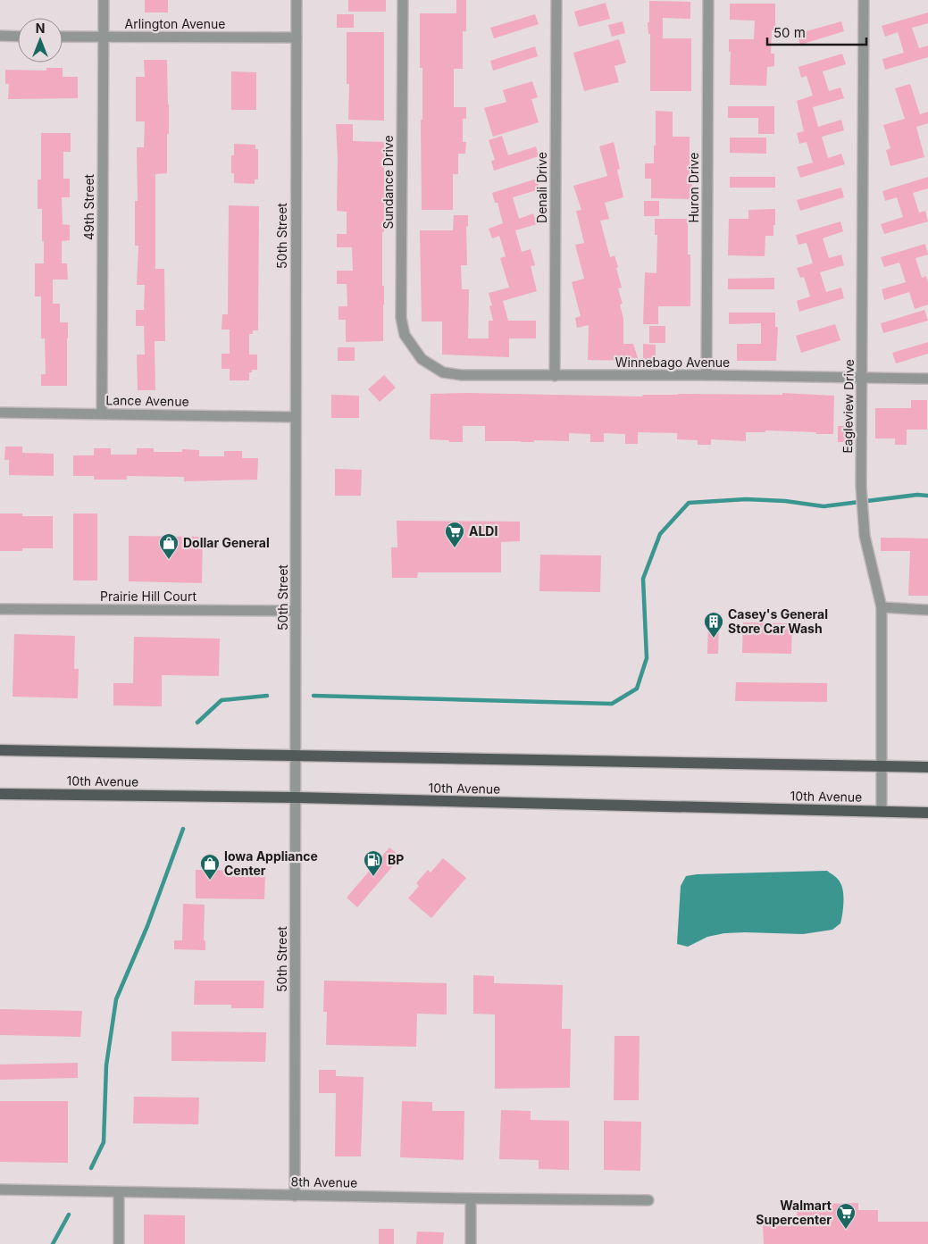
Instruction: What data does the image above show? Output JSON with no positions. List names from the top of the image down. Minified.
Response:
{"streets":{"main road":["10th Avenue"],"street":["Arlington Avenue","Sundance Drive","Denali Drive","Huron Drive","49th Street","50th Street","Winnebago Avenue","Lance Avenue","Eagleview Drive","Prairie Hill Court","8th Avenue"]},"crossings":[["Arlington Avenue","49th Street"],["Arlington Avenue","50th Street"],["Sundance Drive","Winnebago Avenue"],["Denali Drive","Winnebago Avenue"],["Huron Drive","Winnebago Avenue"],["49th Street","Lance Avenue"],["50th Street","Lance Avenue"],["50th Street","Prairie Hill Court"],["50th Street","10th Avenue"],["50th Street","8th Avenue"],["Winnebago Avenue","Eagleview Drive"],["Eagleview Drive","10th Avenue"]],"places":{"supermarket":["ALDI","Walmart Supercenter"],"shop":["Dollar General","Iowa Appliance Center"],"building":["Casey's General Store Car Wash"],"fuel station":["BP"]},"scale_bar":"50 m","north":"top"}
